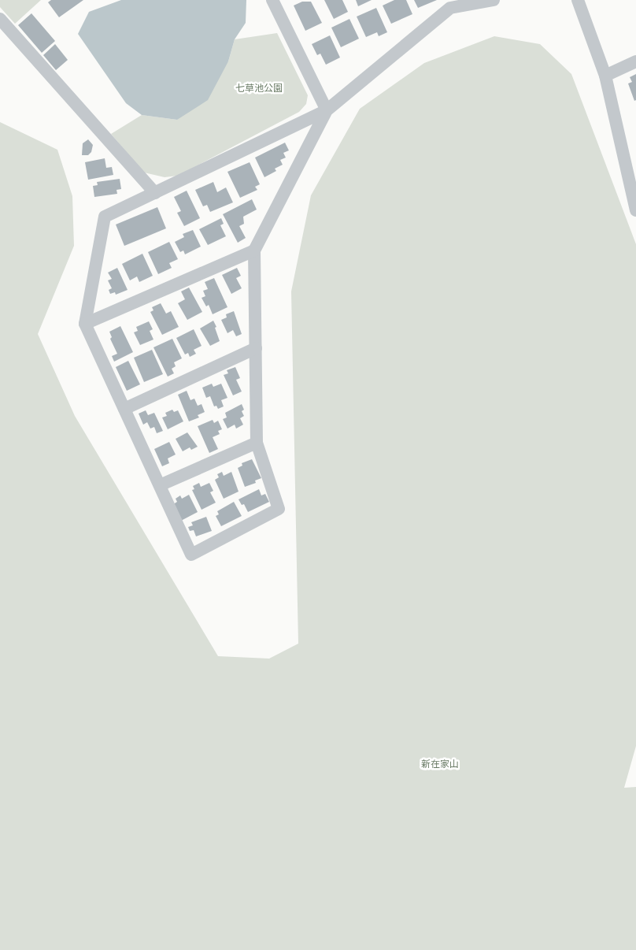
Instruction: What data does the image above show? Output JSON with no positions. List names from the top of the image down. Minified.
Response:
{"parks":["七草池公園","新在家山"]}
